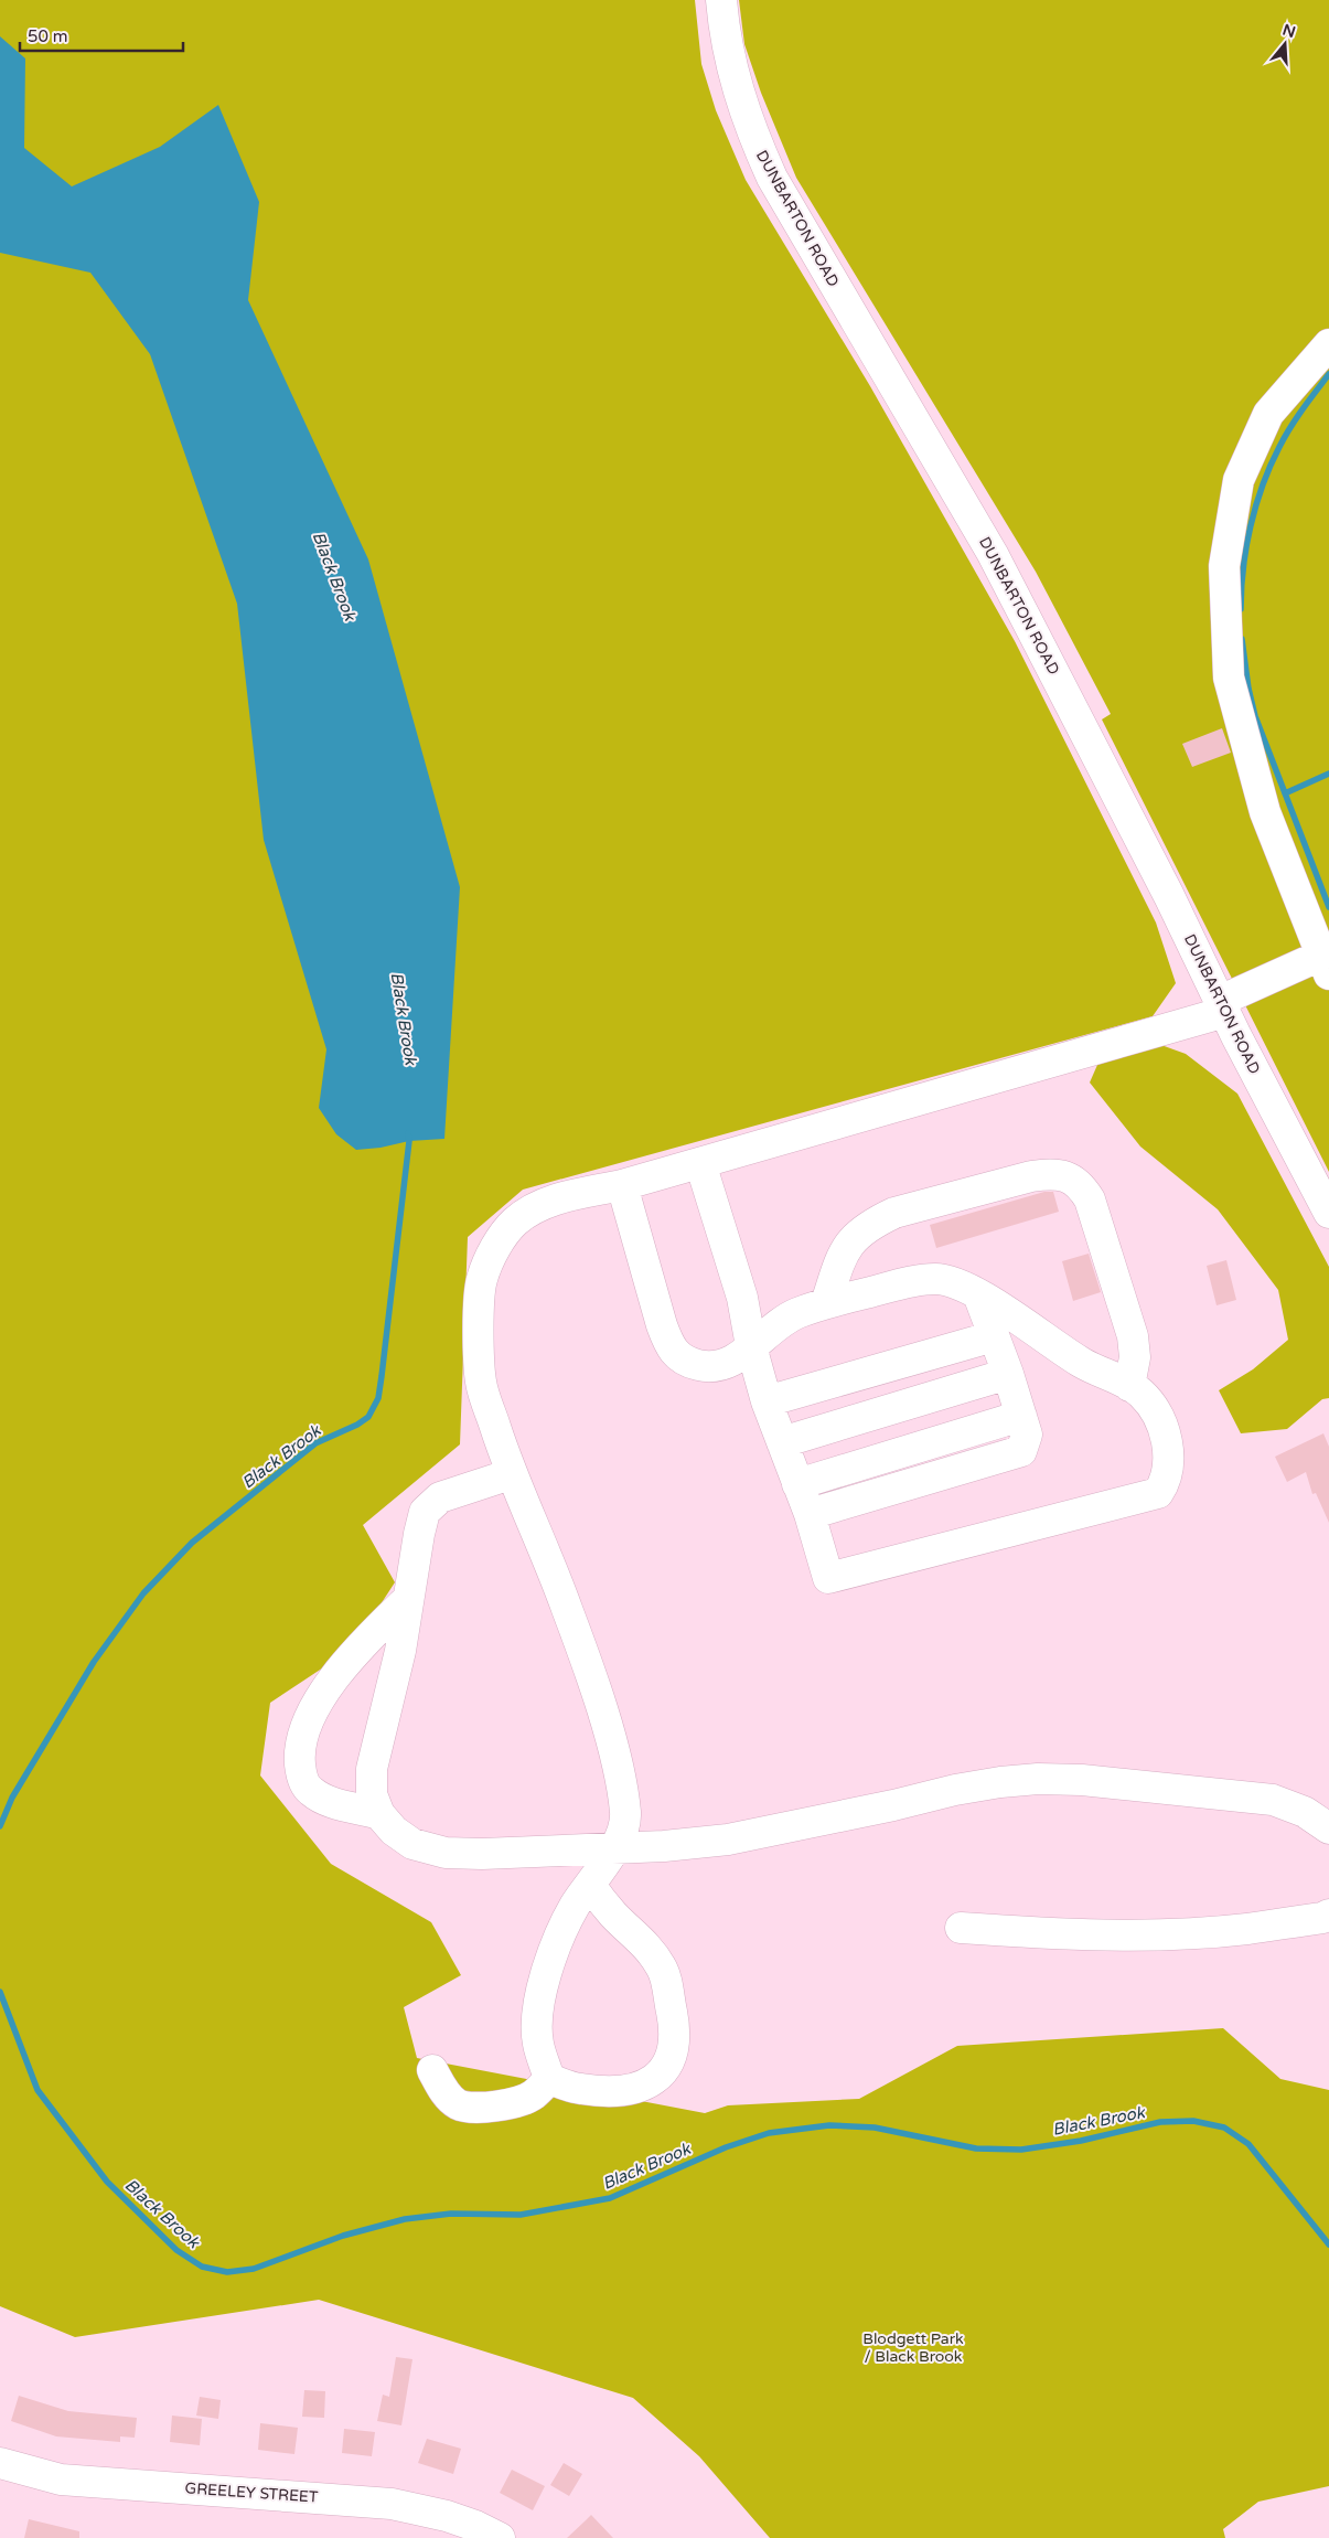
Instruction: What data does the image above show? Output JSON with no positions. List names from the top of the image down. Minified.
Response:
{"streets":{"street":["DUNBARTON ROAD","GREELEY STREET"]},"water":["Black Brook"],"parks":["Blodgett Park / Black Brook"],"scale_bar":"50 m","north":"top"}
